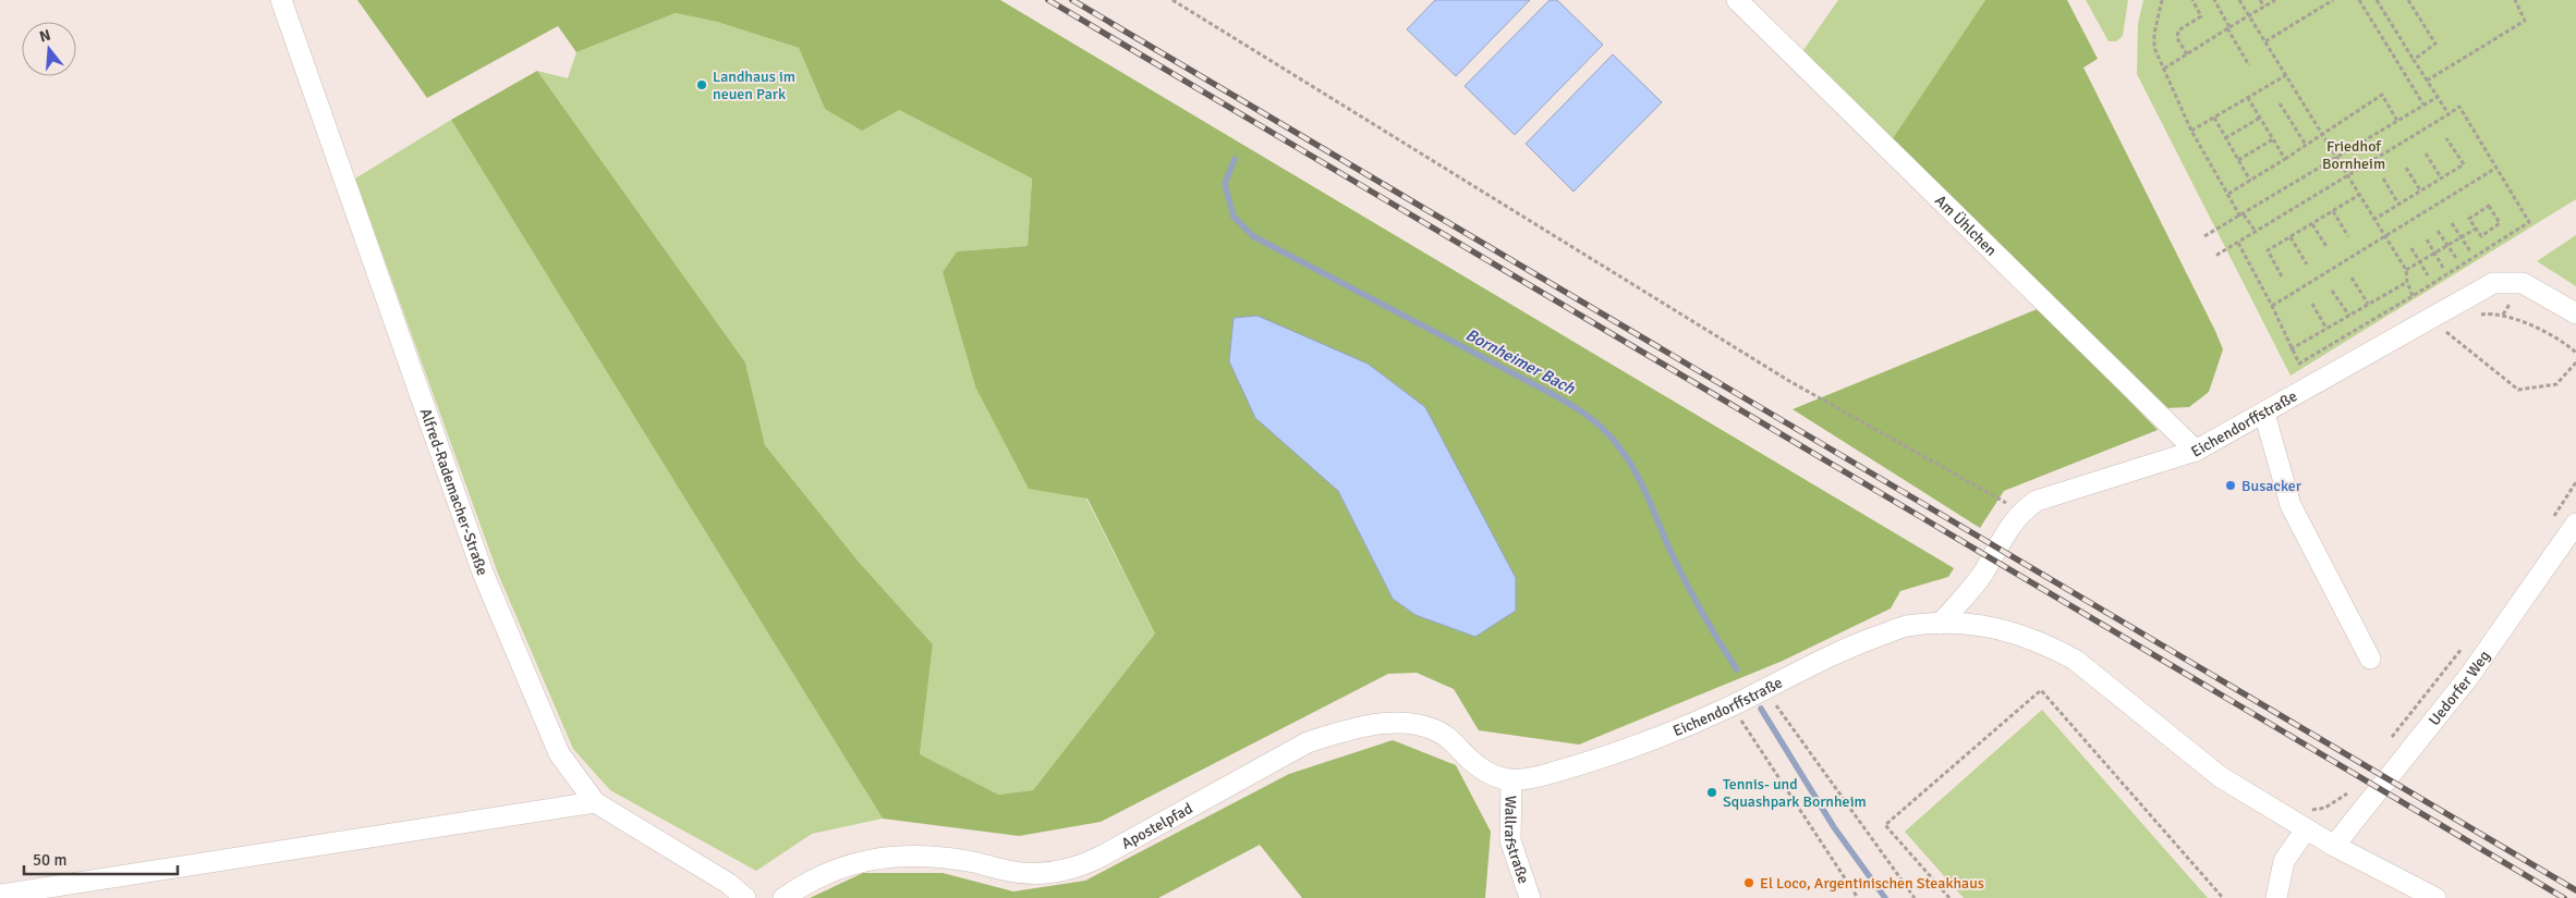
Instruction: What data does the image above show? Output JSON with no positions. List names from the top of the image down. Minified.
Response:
{"streets":{"street":["Am Ühlchen","Eichendorffstraße","Alfred-Rademacher-Straße","Uedorfer Weg","Apostelpfad","Wallrafstraße"]},"crossings":[["Am Ühlchen","Eichendorffstraße"],["Eichendorffstraße","Uedorfer Weg"],["Eichendorffstraße","Apostelpfad"],["Eichendorffstraße","Wallrafstraße"],["Apostelpfad","Wallrafstraße"]],"water":["Bornheimer Bach"],"parks":["Friedhof Bornheim"],"places":["Landhaus im neuen Park","Busacker","Tennis- und Squashpark Bornheim","El Loco, Argentinischen Steakhaus"],"scale_bar":"50 m","north":"top"}
